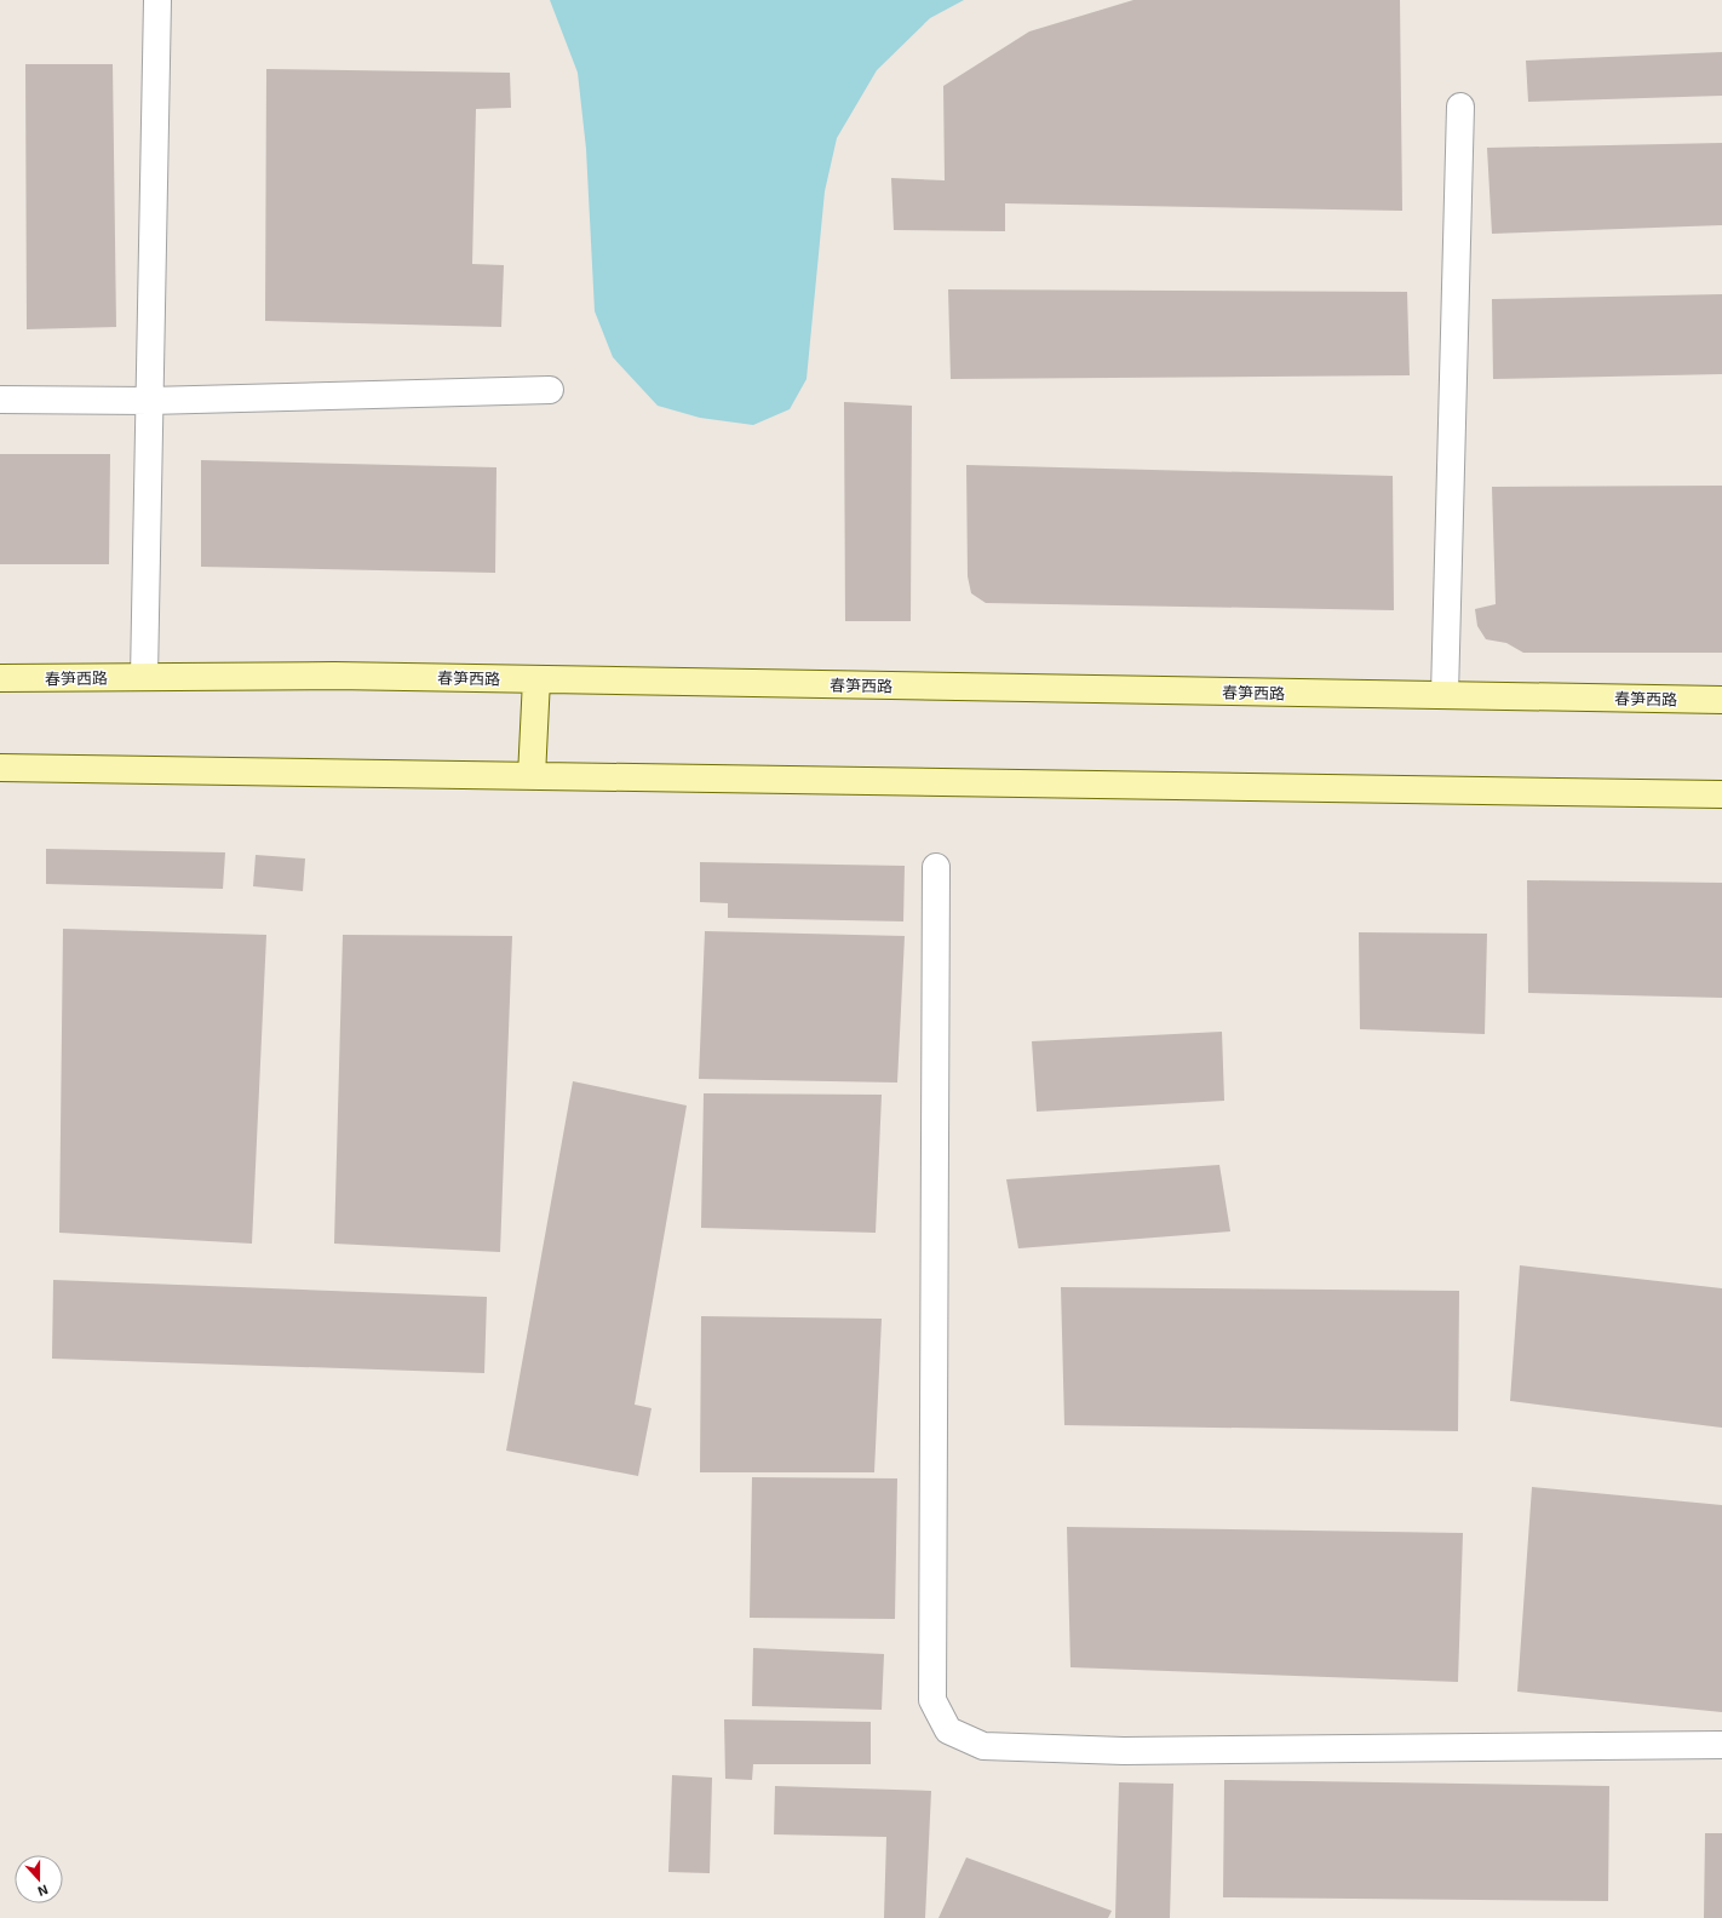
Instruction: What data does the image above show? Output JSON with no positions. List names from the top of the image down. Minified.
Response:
{"streets":{"main road":["春笋西路"]},"north":"bottom"}
